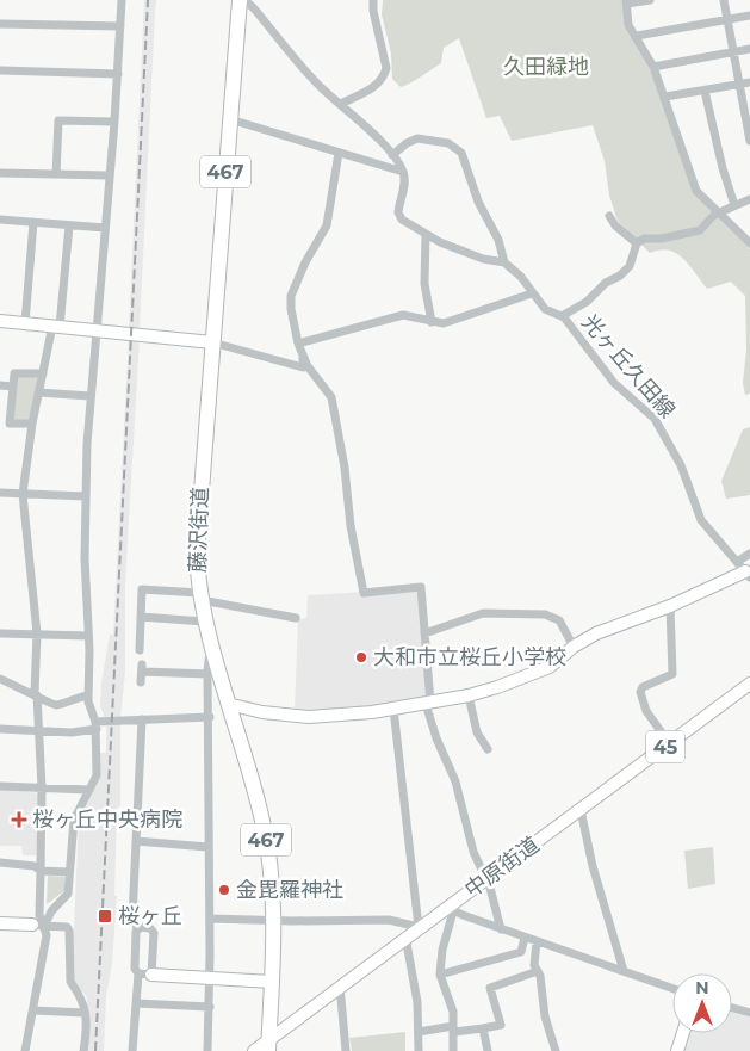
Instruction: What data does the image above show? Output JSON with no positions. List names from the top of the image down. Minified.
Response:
{"streets":{"highway":["467","藤沢街道"],"street":["光ヶ丘久田線","45","中原街道"]},"crossings":[["藤沢街道","中原街道"]],"parks":["久田緑地"],"places":{"other":["大和市立桜丘小学校","金毘羅神社"],"health":["桜ヶ丘中央病院"],"transit":["桜ヶ丘"]},"north":"top"}
